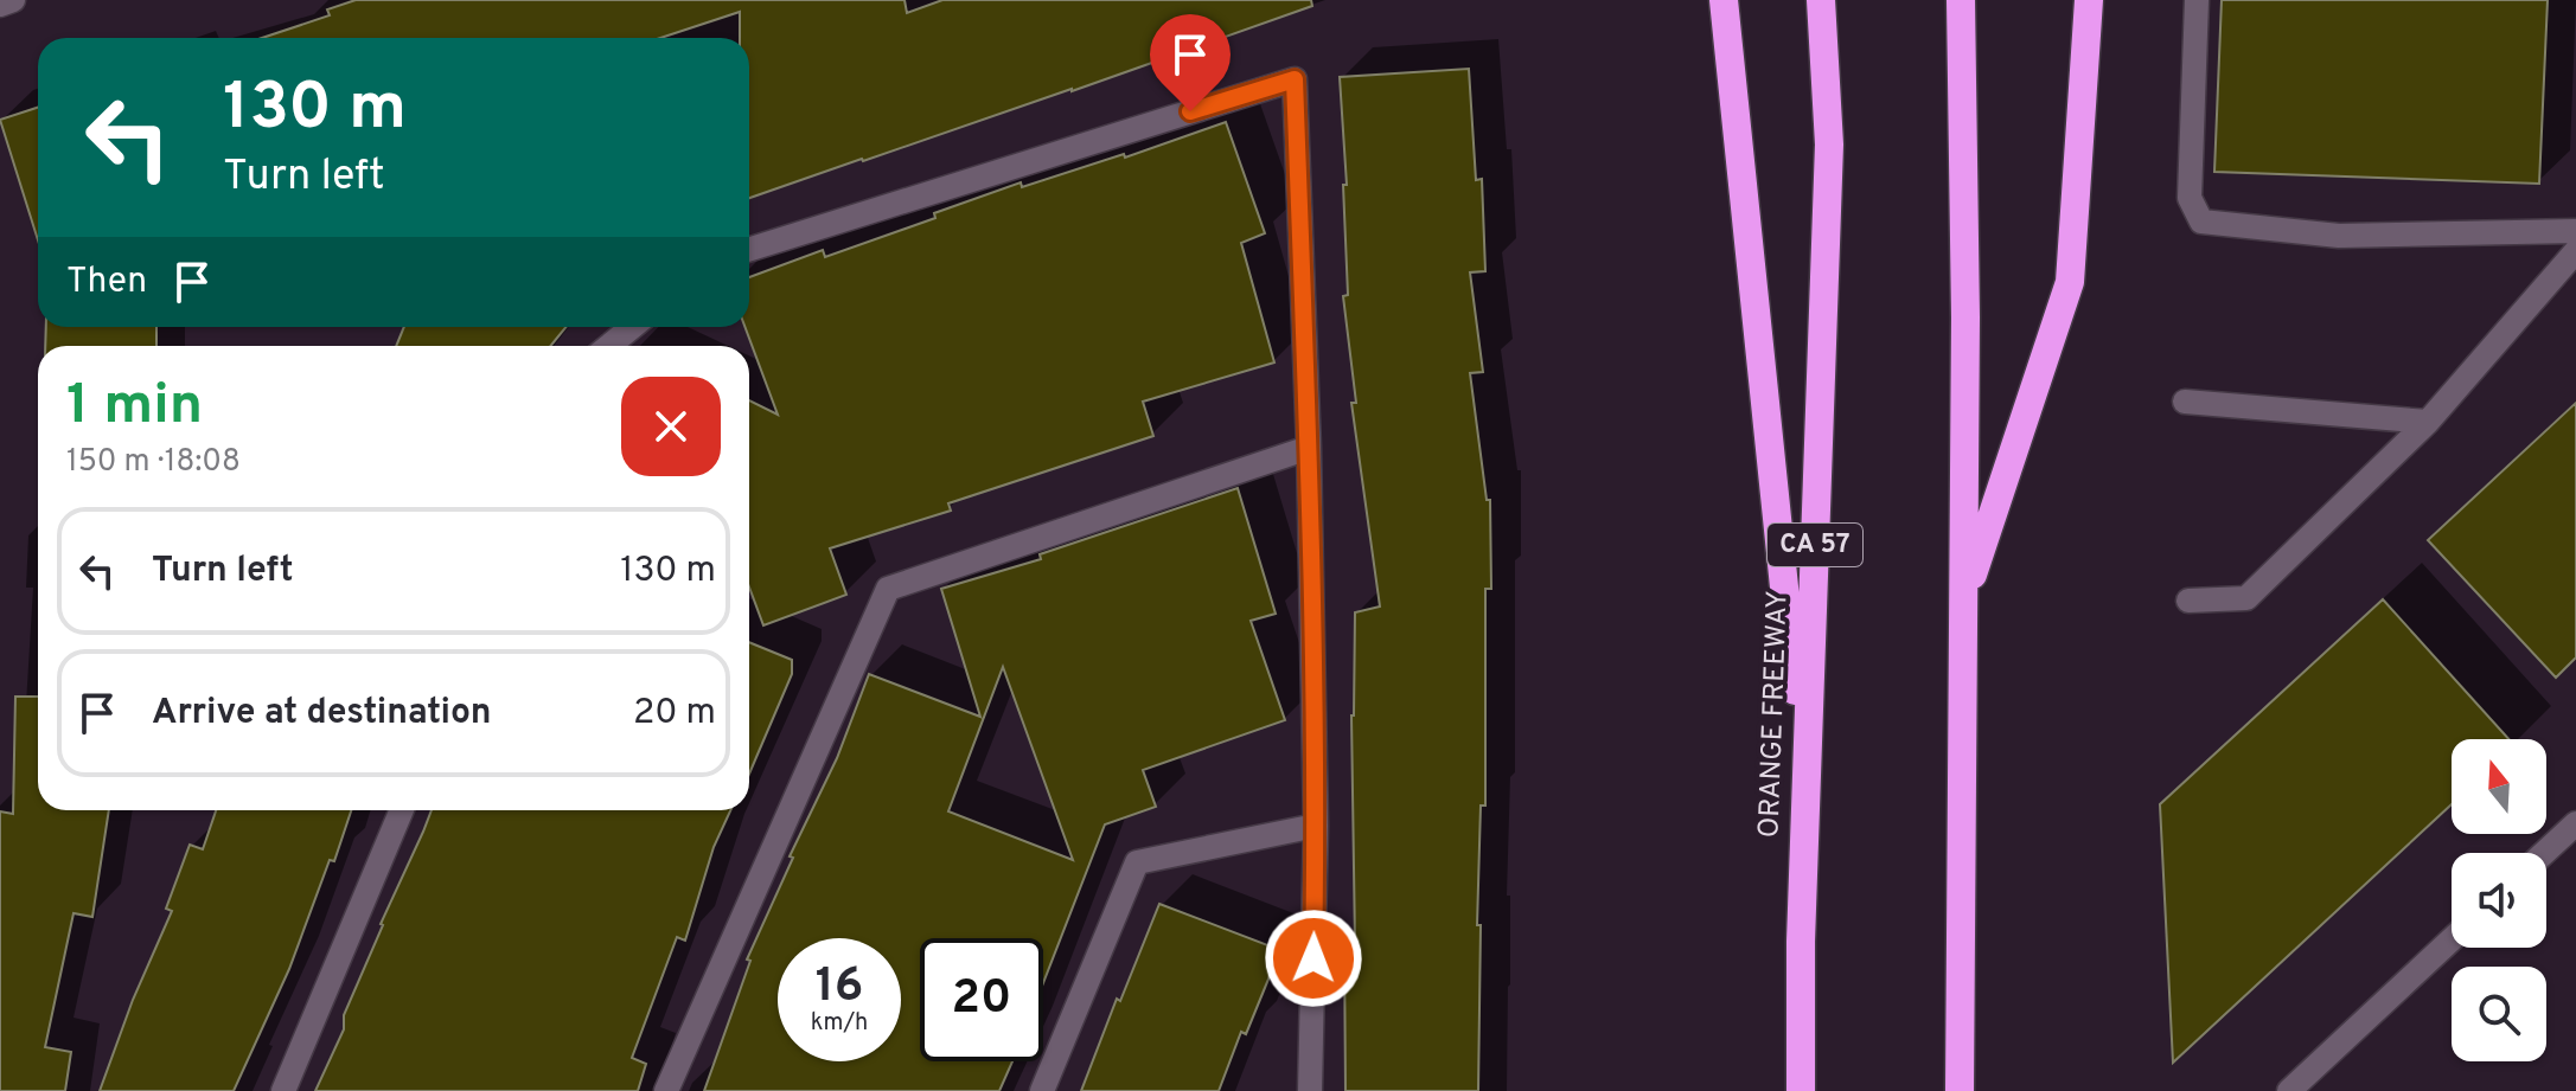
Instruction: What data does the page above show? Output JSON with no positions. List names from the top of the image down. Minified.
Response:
{"streets":{"highway":["CA 57","ORANGE FREEWAY"]},"north":"top","page":{"turn":["130 m","Turn left"],"then":"Then","heading":["1 min","150 m · 18:08"],"list":[{"name":"Turn left","value":"130 m"},{"name":"Arrive at destination","value":"20 m"}],"speed":"16 km/h","limit":"20"}}
